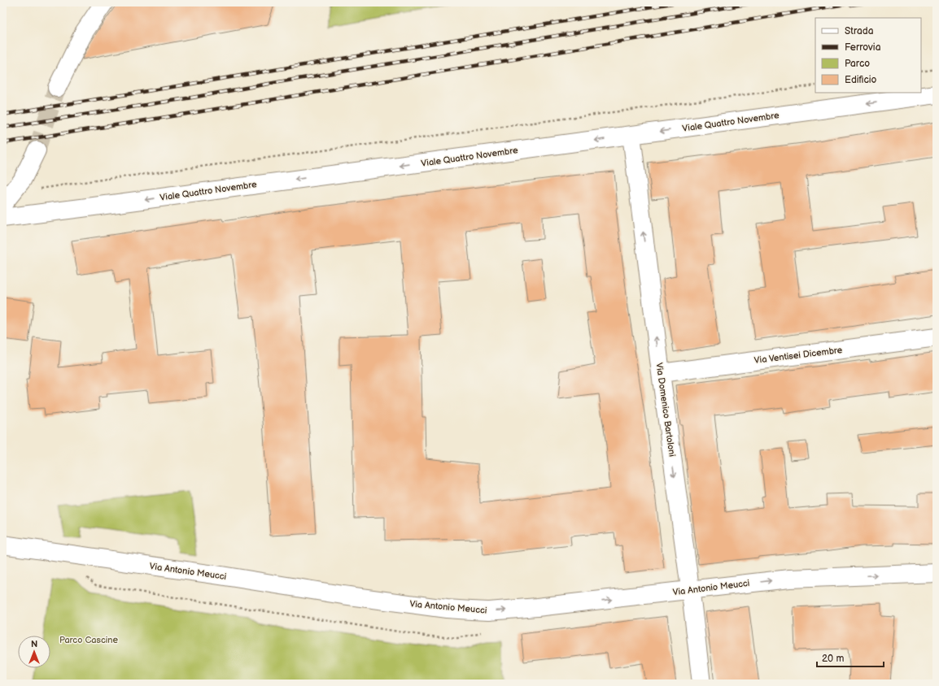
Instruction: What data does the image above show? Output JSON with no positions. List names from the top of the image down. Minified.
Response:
{"streets":{"street":["Viale Quattro Novembre","Via Ventisei Dicembre","Via Domenico Bartoloni","Via Antonio Meucci"]},"crossings":[["Viale Quattro Novembre","Via Domenico Bartoloni"],["Via Ventisei Dicembre","Via Domenico Bartoloni"],["Via Domenico Bartoloni","Via Antonio Meucci"]],"one_way":["Viale Quattro Novembre","Via Antonio Meucci"],"parks":["Parco Cascine"],"legend":["Strada","Ferrovia","Parco","Edificio"],"scale_bar":"20 m","north":"top"}
